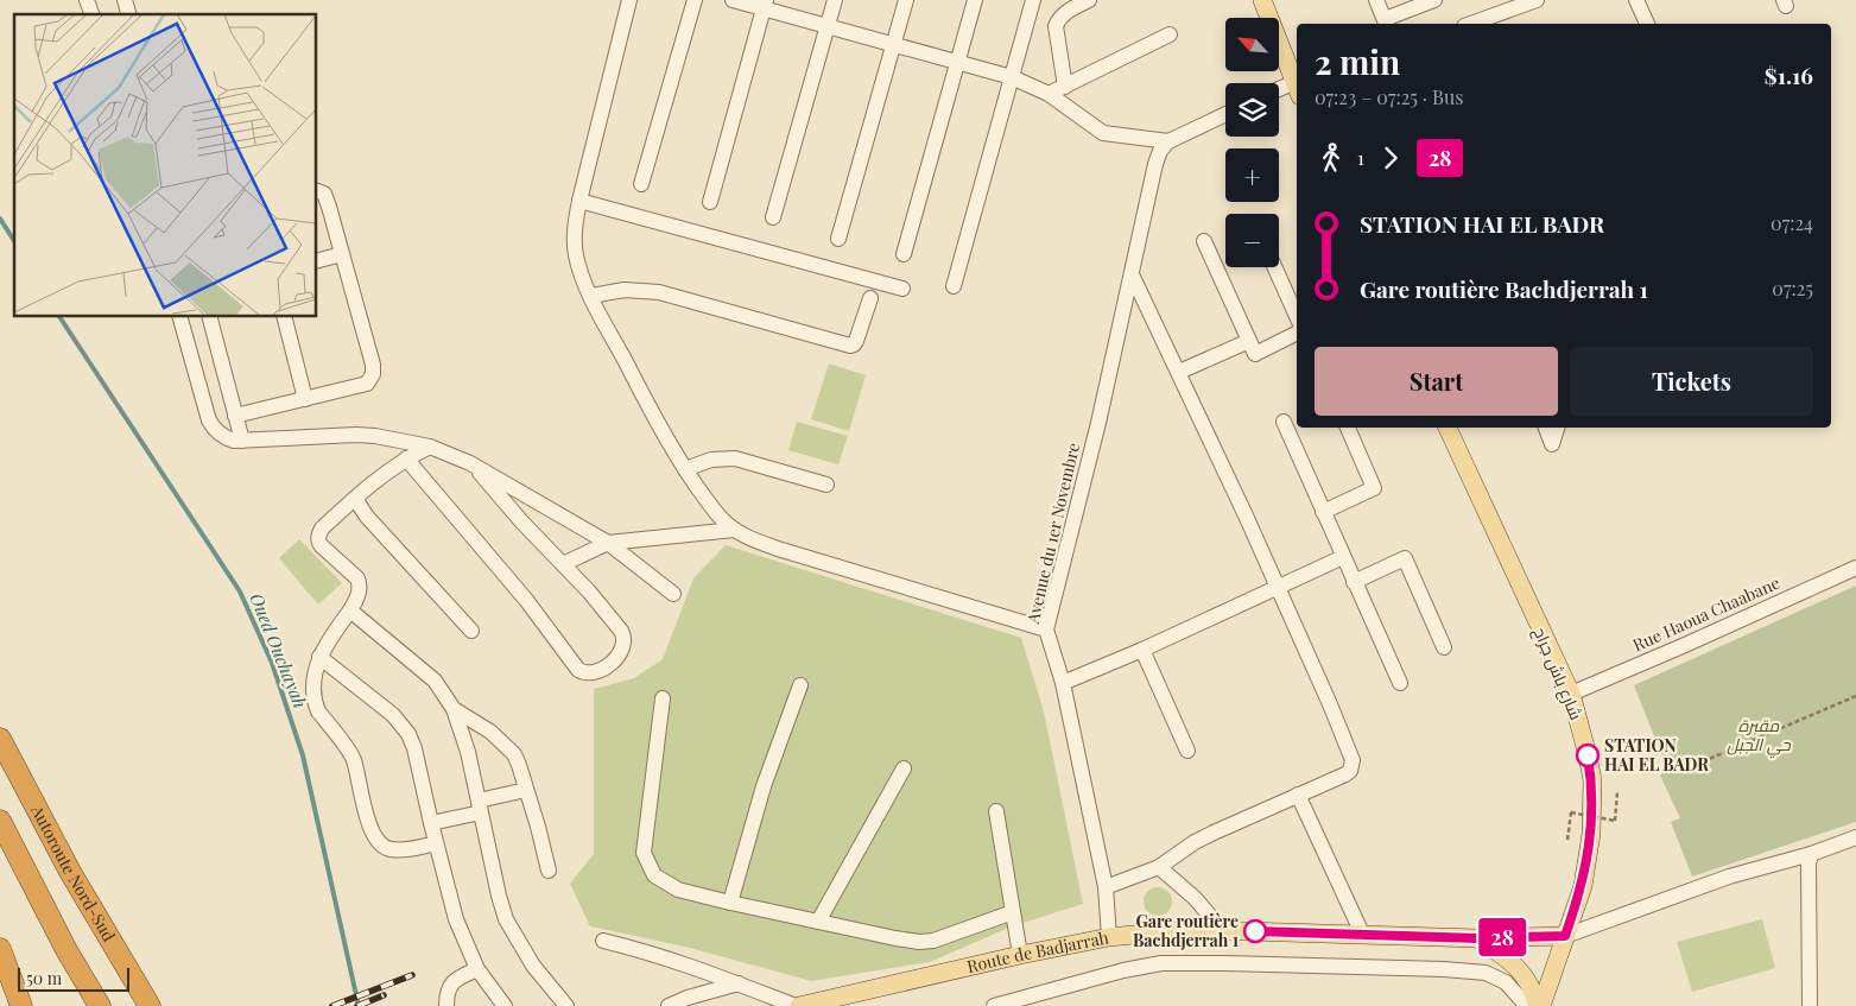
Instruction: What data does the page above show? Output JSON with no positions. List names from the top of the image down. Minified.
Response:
{"streets":{"highway":["Autoroute Nord-Sud"],"main road":["شارع باش جراح","Route de Badjarrah"],"street":["Avenue du 1er Novembre","Rue Haoua Chaabane"]},"crossings":[["Avenue du 1er Novembre","Route de Badjarrah"],["Rue Haoua Chaabane","شارع باش جراح"],["شارع باش جراح","Route de Badjarrah"]],"water":["Oued Ouchayah"],"parks":["مقبرة حي الجبل"],"places":["STATION HAI EL BADR","Gare routière Bachdjerrah 1"],"lines":["bus line 28"],"scale_bar":"50 m","north":"top left","page":{"on_map":"28","map_buttons":["+","−"],"heading":["2 min","07:23 – 07:25 · Bus","$1.16"],"legs":["1","28"],"list":[{"name":"STATION HAI EL BADR","value":"07:24"},{"name":"Gare routière Bachdjerrah 1","value":"07:25"}],"buttons":["Start","Tickets"],"scale":"50 m"}}
